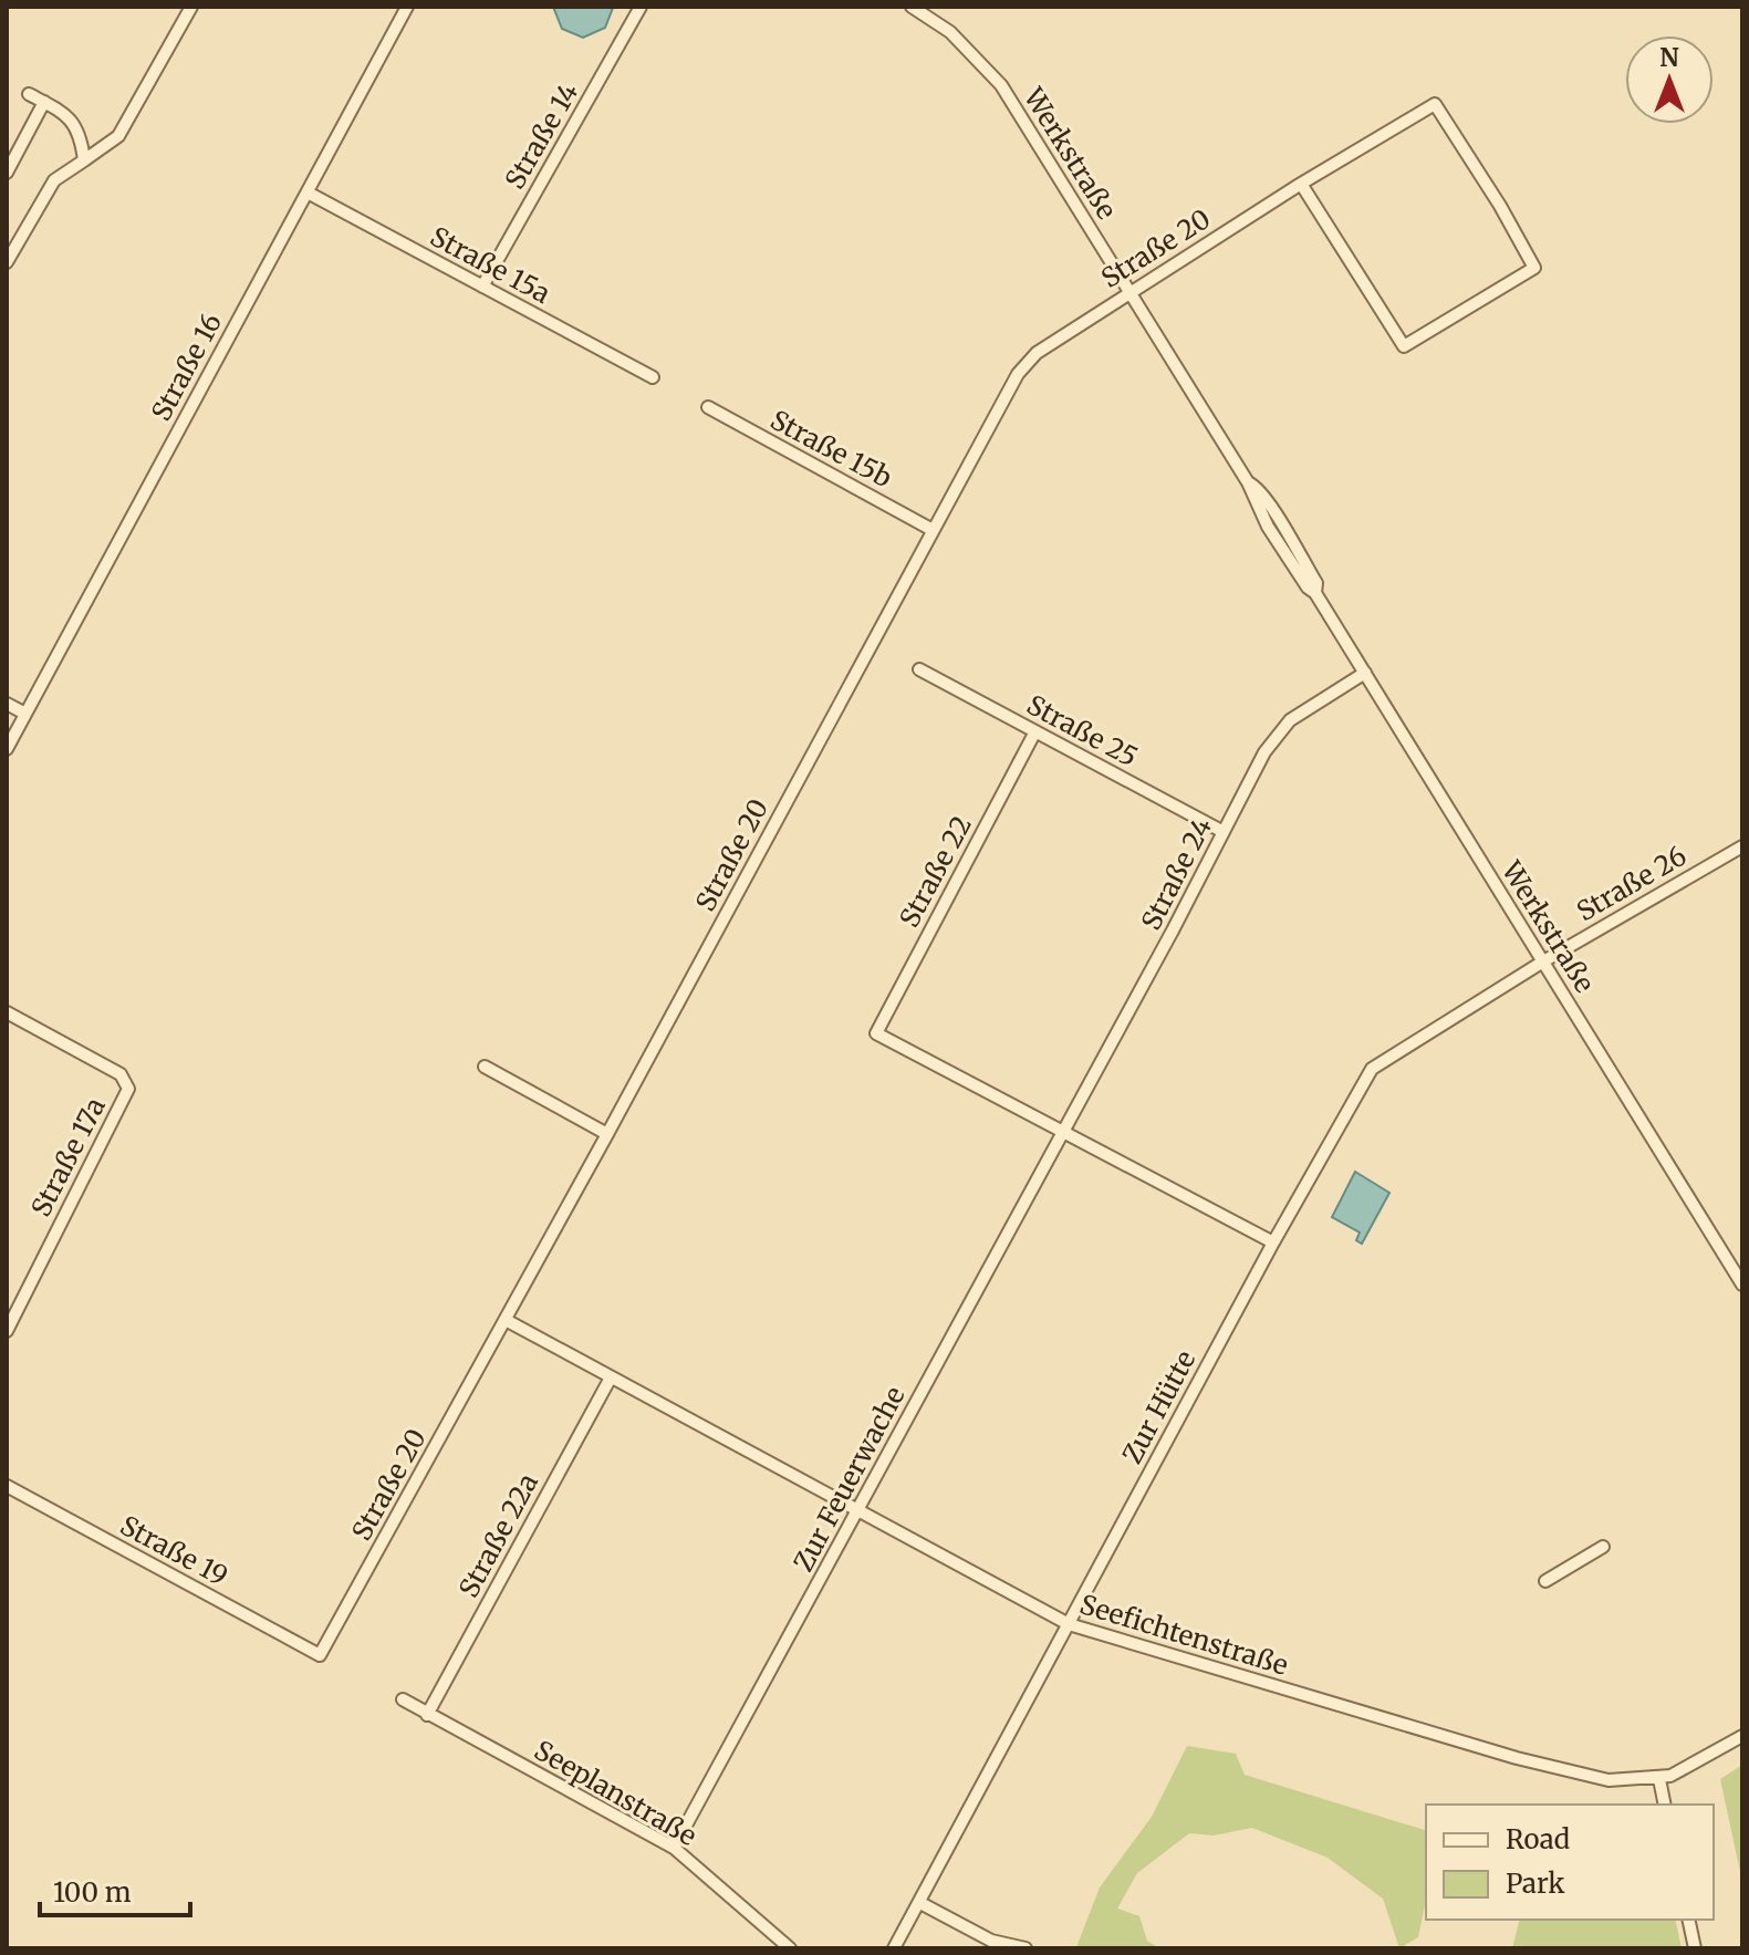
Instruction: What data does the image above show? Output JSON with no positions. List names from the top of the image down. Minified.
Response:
{"streets":{"street":["Straße 14","Werkstraße","Straße 20","Straße 15a","Straße 16","Straße 15b","Straße 25","Straße 22","Straße 24","Straße 26","Straße 17a","Zur Hütte","Zur Feuerwache","Straße 22a","Straße 19","Seefichtenstraße","Seeplanstraße"]},"crossings":[["Straße 14","Straße 15a"],["Werkstraße","Straße 20"],["Werkstraße","Straße 24"],["Werkstraße","Straße 26"],["Werkstraße","Zur Hütte"],["Straße 20","Straße 15b"],["Straße 20","Straße 19"],["Straße 20","Seefichtenstraße"],["Straße 15a","Straße 16"],["Straße 25","Straße 22"],["Straße 25","Straße 24"],["Straße 22","Straße 24"],["Straße 22","Zur Feuerwache"],["Straße 24","Zur Feuerwache"],["Straße 26","Zur Hütte"],["Zur Hütte","Seefichtenstraße"],["Zur Feuerwache","Seefichtenstraße"],["Zur Feuerwache","Seeplanstraße"],["Straße 22a","Seefichtenstraße"],["Straße 22a","Seeplanstraße"]],"legend":["Road","Park"],"scale_bar":"100 m","north":"top"}
